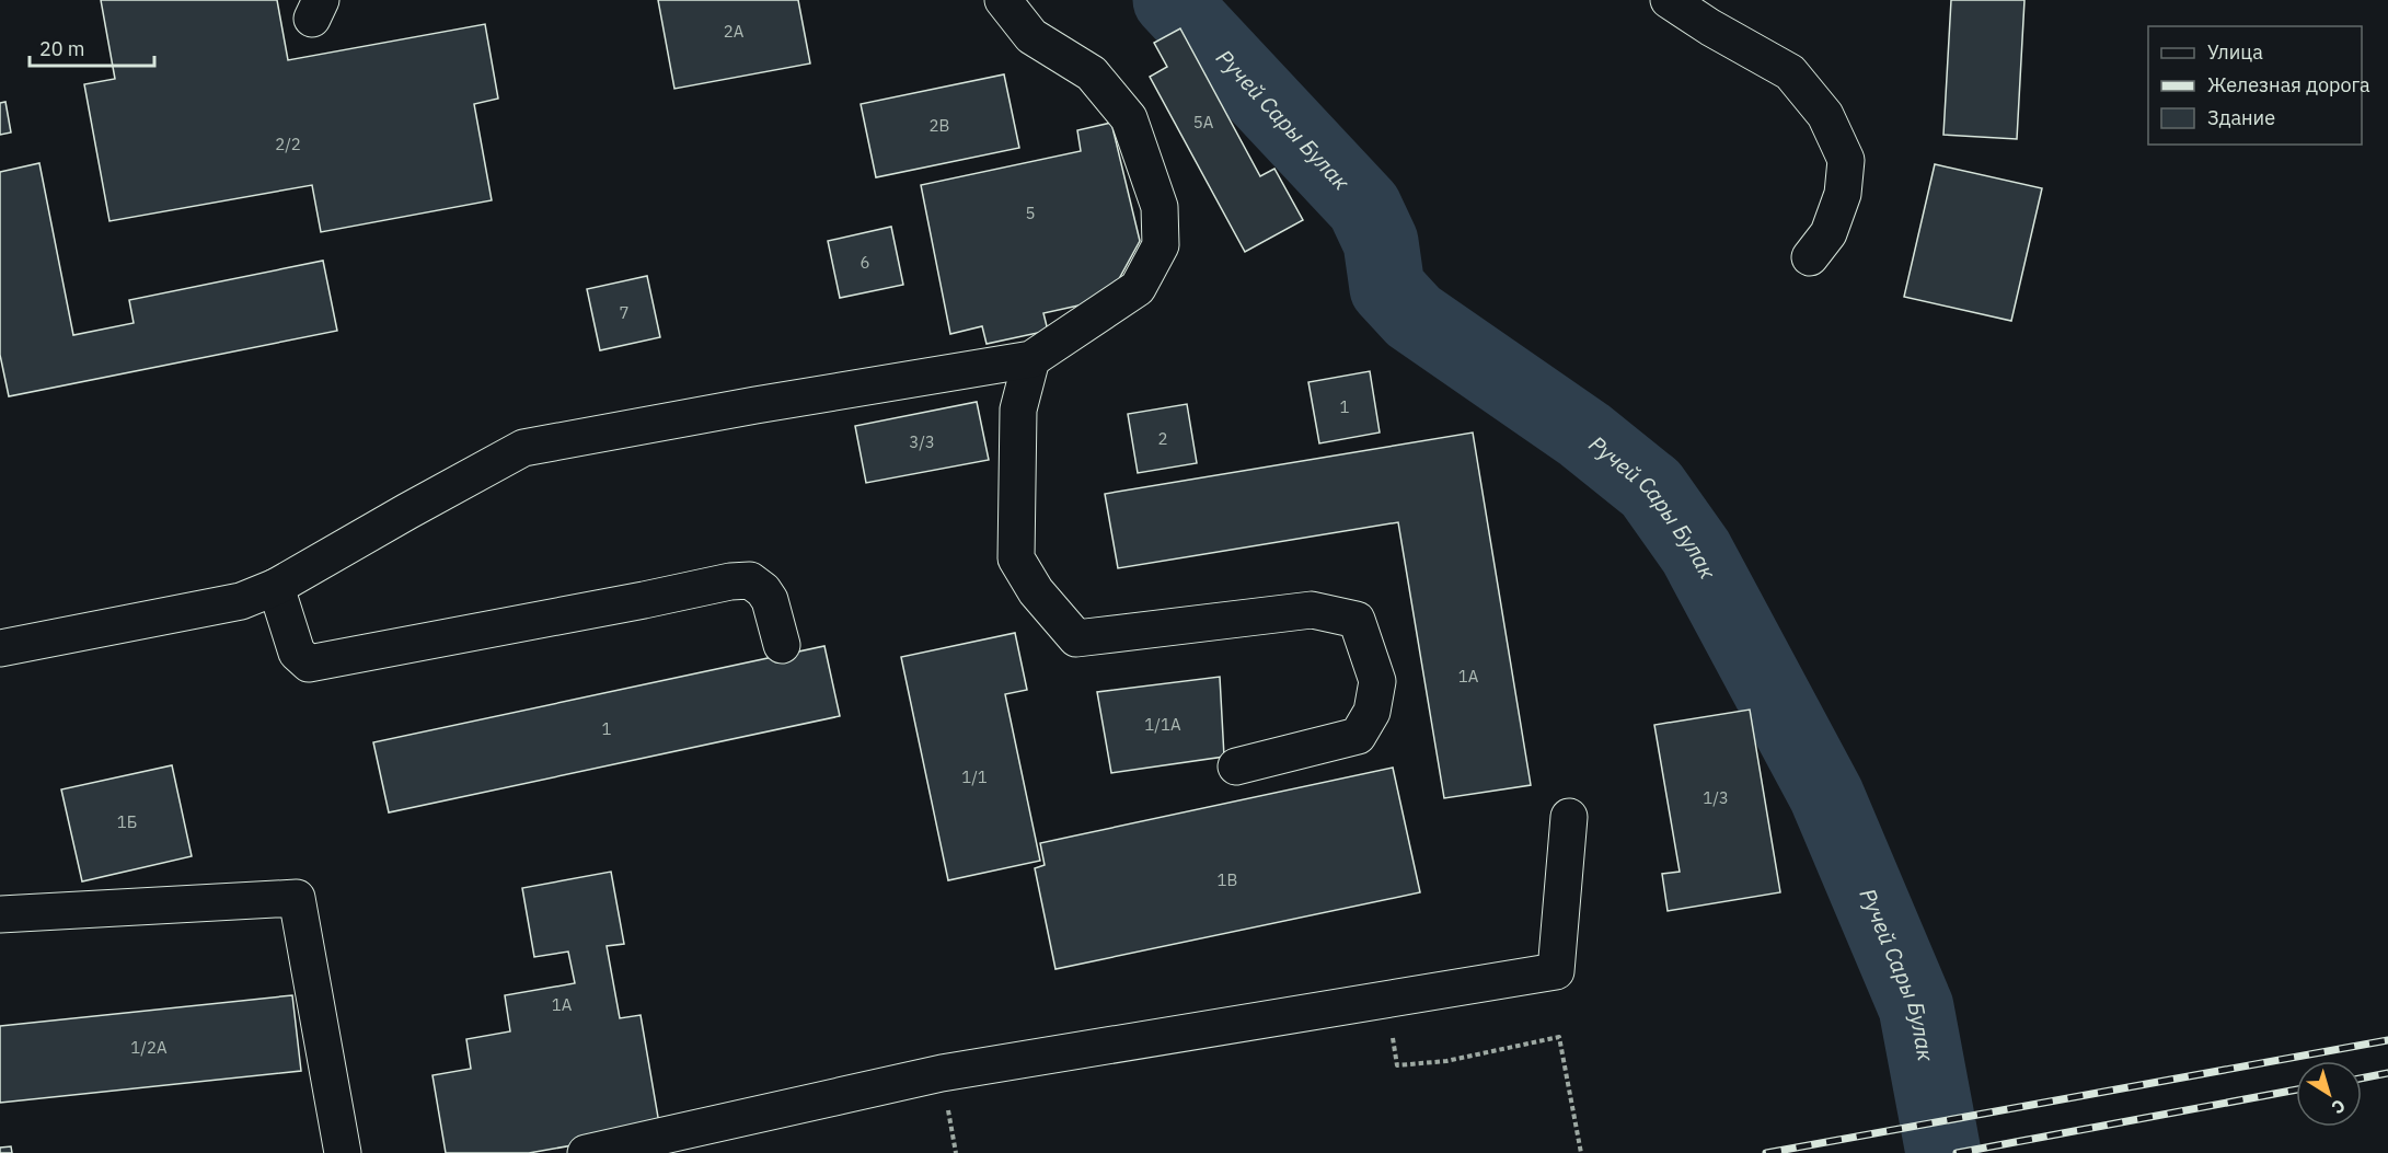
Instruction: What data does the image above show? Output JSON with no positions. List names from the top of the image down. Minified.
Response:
{"water":["Ручей Сары Булак"],"house_numbers":["2А","5А","2В","2/2","5","6","7","1","2","3/3","1А","1/1А","1","1/1","1/3","1Б","1В","1А","1/2А"],"legend":["Улица","Железная дорога","Здание"],"scale_bar":"20 m","north":"bottom right"}
